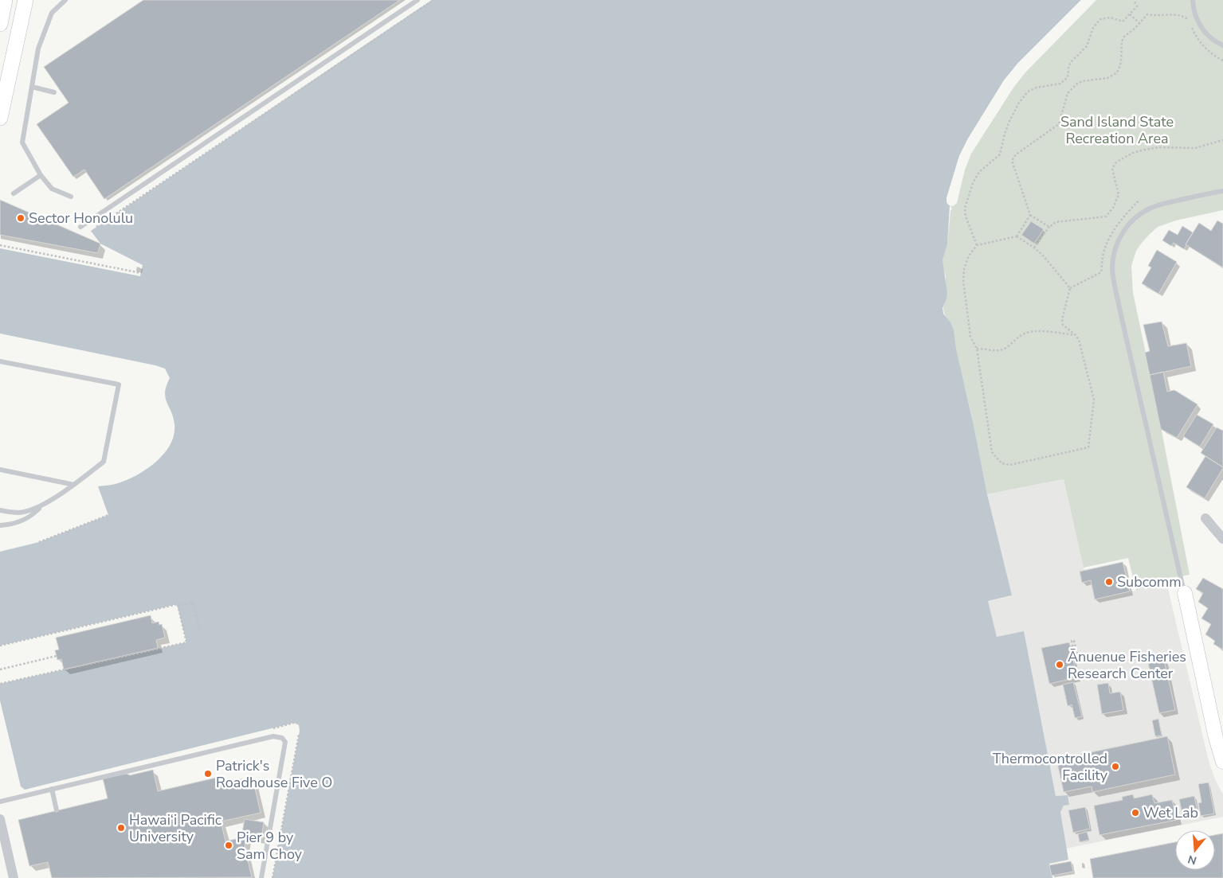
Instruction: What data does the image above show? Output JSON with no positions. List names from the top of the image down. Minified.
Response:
{"parks":["Sand Island State Recreation Area"],"places":["Sector Honolulu","Subcomm","Ānuenue Fisheries Research Center","Thermocontrolled Facility","Patrick's Roadhouse Five O","Wet Lab","Hawai‘i Pacific University","Pier 9 by Sam Choy"],"north":"bottom"}
